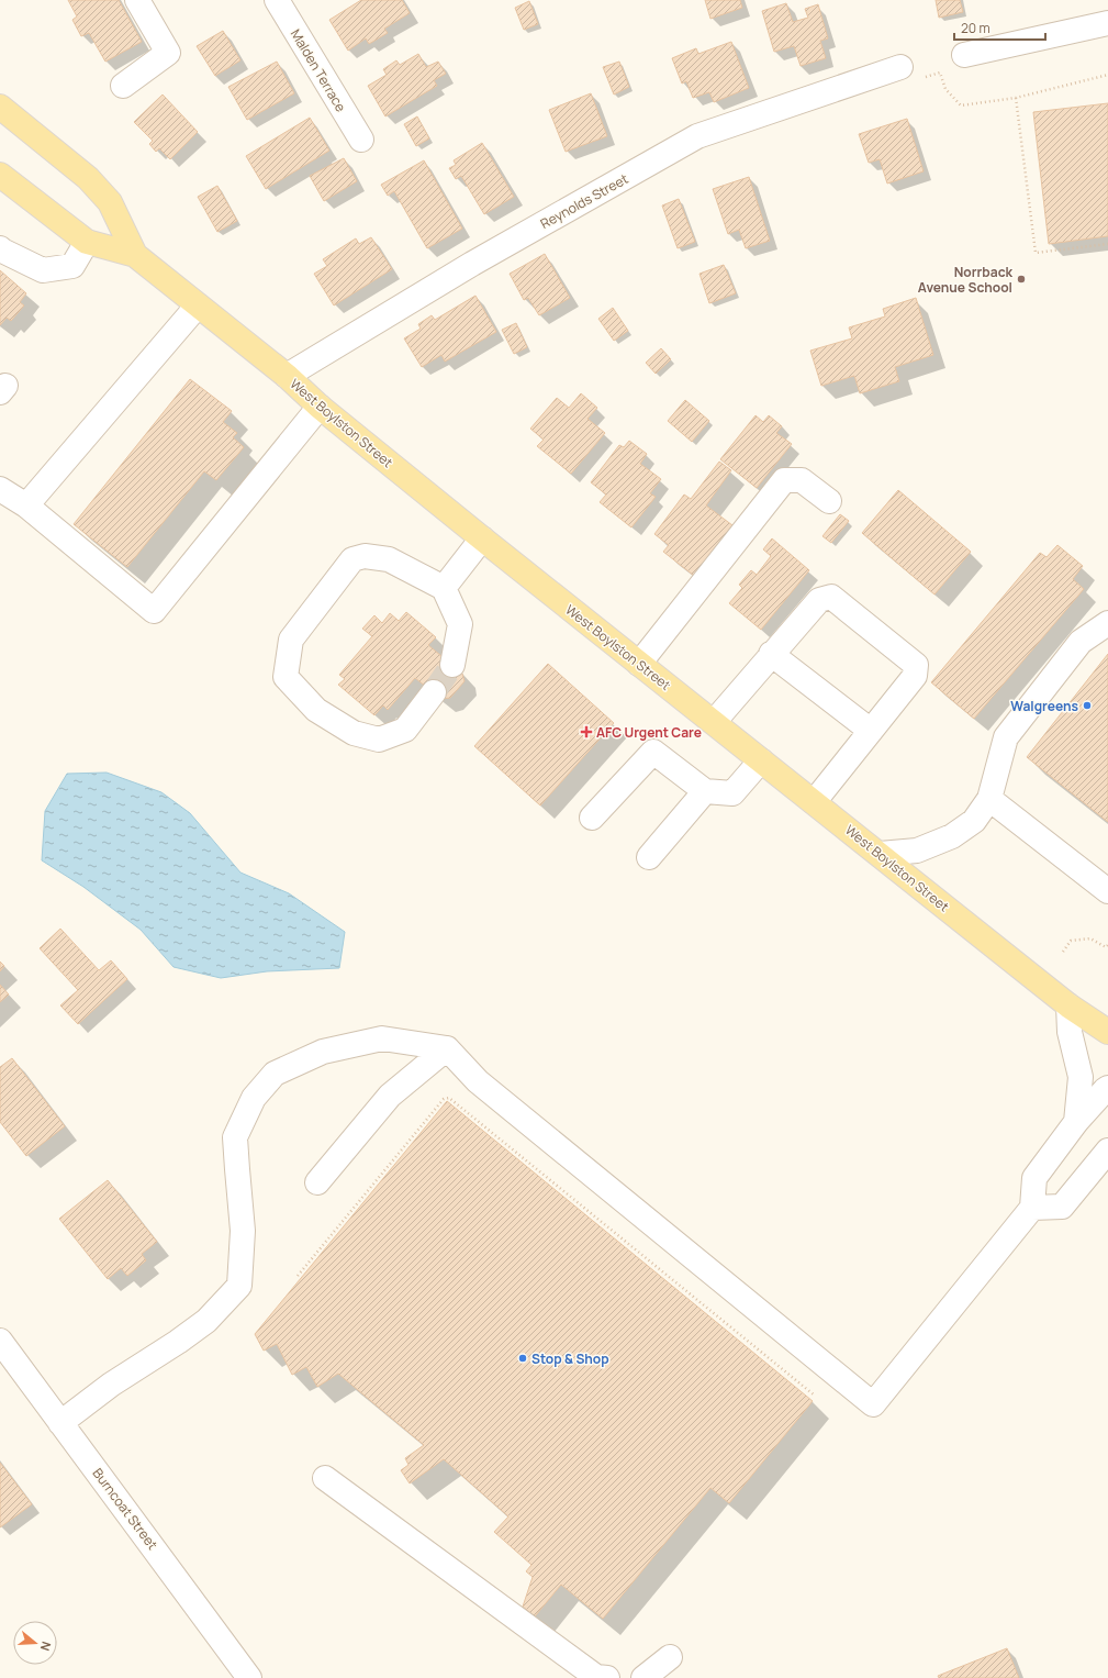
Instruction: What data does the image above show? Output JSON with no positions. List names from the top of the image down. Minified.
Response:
{"streets":{"main road":["West Boylston Street"],"street":["Malden Terrace","Reynolds Street","Burncoat Street"]},"crossings":[["Reynolds Street","West Boylston Street"]],"places":{"other":["Norrback Avenue School","Walgreens","Stop & Shop"],"health":["AFC Urgent Care"]},"scale_bar":"20 m","north":"right"}
